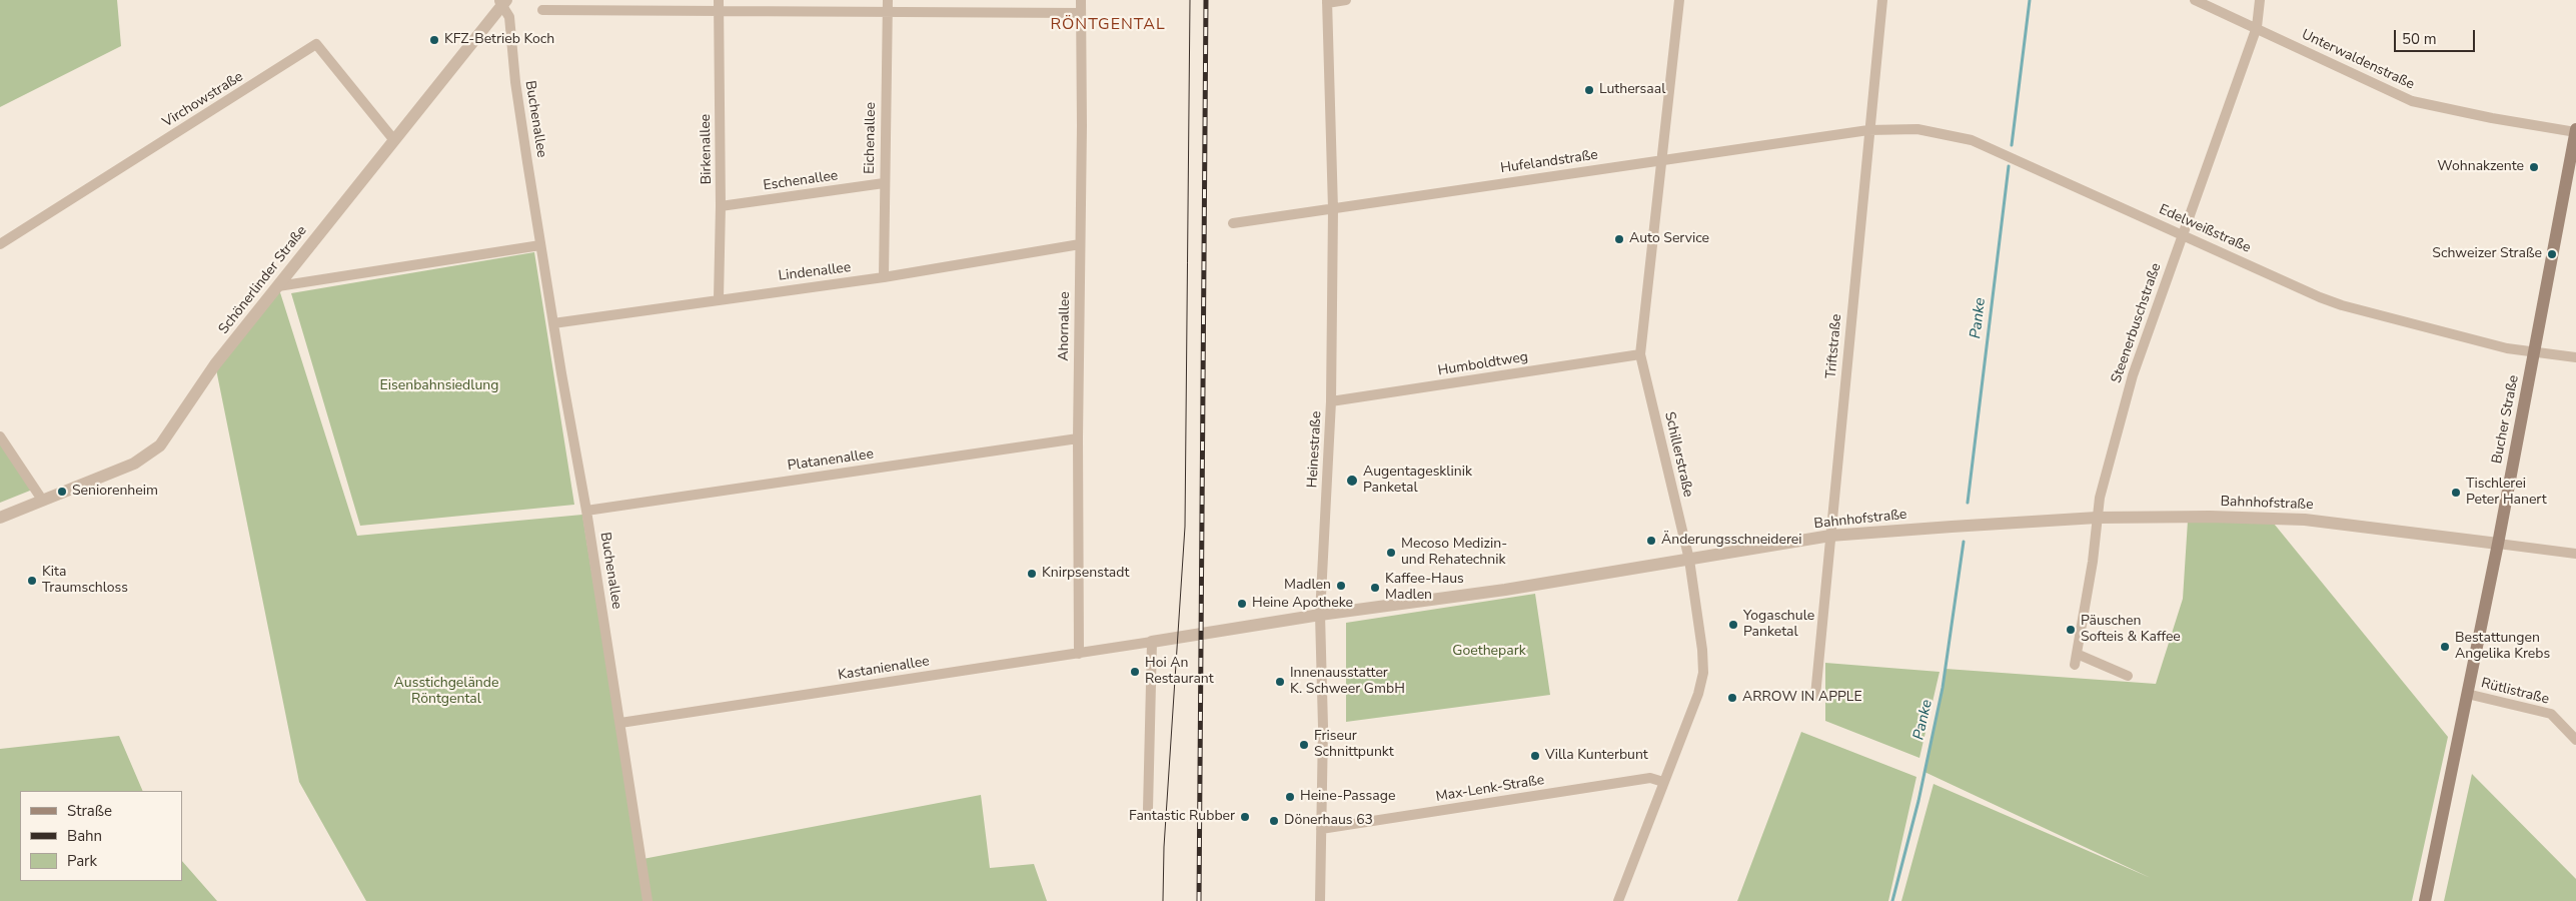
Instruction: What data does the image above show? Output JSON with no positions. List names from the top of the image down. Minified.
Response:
{"streets":{"main road":["Bucher Straße"],"street":["Unterwaldenstraße","Virchowstraße","Buchenallee","Eichenallee","Birkenallee","Hufelandstraße","Eschenallee","Edelweißstraße","Lindenallee","Schönerlinder Straße","Steenerbuschstraße","Ahornallee","Triftstraße","Humboldtweg","Heinestraße","Schillerstraße","Platanenallee","Bahnhofstraße","Kastanienallee","Rütlistraße","Max-Lenk-Straße"]},"crossings":[["Unterwaldenstraße","Steenerbuschstraße"],["Unterwaldenstraße","Bucher Straße"],["Virchowstraße","Schönerlinder Straße"],["Buchenallee","Lindenallee"],["Buchenallee","Schönerlinder Straße"],["Buchenallee","Platanenallee"],["Buchenallee","Kastanienallee"],["Eichenallee","Eschenallee"],["Eichenallee","Lindenallee"],["Birkenallee","Eschenallee"],["Birkenallee","Lindenallee"],["Hufelandstraße","Edelweißstraße"],["Hufelandstraße","Triftstraße"],["Hufelandstraße","Heinestraße"],["Hufelandstraße","Schillerstraße"],["Edelweißstraße","Steenerbuschstraße"],["Edelweißstraße","Triftstraße"],["Edelweißstraße","Bucher Straße"],["Lindenallee","Ahornallee"],["Steenerbuschstraße","Bahnhofstraße"],["Ahornallee","Platanenallee"],["Ahornallee","Kastanienallee"],["Triftstraße","Bahnhofstraße"],["Humboldtweg","Heinestraße"],["Humboldtweg","Schillerstraße"],["Bucher Straße","Bahnhofstraße"],["Bucher Straße","Rütlistraße"],["Heinestraße","Bahnhofstraße"],["Heinestraße","Max-Lenk-Straße"],["Schillerstraße","Bahnhofstraße"],["Schillerstraße","Max-Lenk-Straße"],["Bahnhofstraße","Kastanienallee"]],"districts":["RÖNTGENTAL"],"water":["Panke"],"parks":["Eisenbahnsiedlung","Goethepark","Ausstichgelände Röntgental"],"places":["KFZ-Betrieb Koch","Luthersaal","Wohnakzente","Auto Service","Schweizer Straße","Augentagesklinik Panketal","Seniorenheim","Tischlerei Peter Hanert","Änderungsschneiderei","Mecoso Medizin- und Rehatechnik","Knirpsenstadt","Kita Traumschloss","Madlen","Kaffee-Haus Madlen","Heine Apotheke","Yogaschule Panketal","Päuschen Softeis & Kaffee","Bestattungen Angelika Krebs","Hoi An Restaurant","Innenausstatter K. Schweer GmbH","ARROW IN APPLE","Friseur Schnittpunkt","Villa Kunterbunt","Heine-Passage","Fantastic Rubber","Dönerhaus 63"],"legend":["Straße","Bahn","Park"],"scale_bar":"50 m"}
